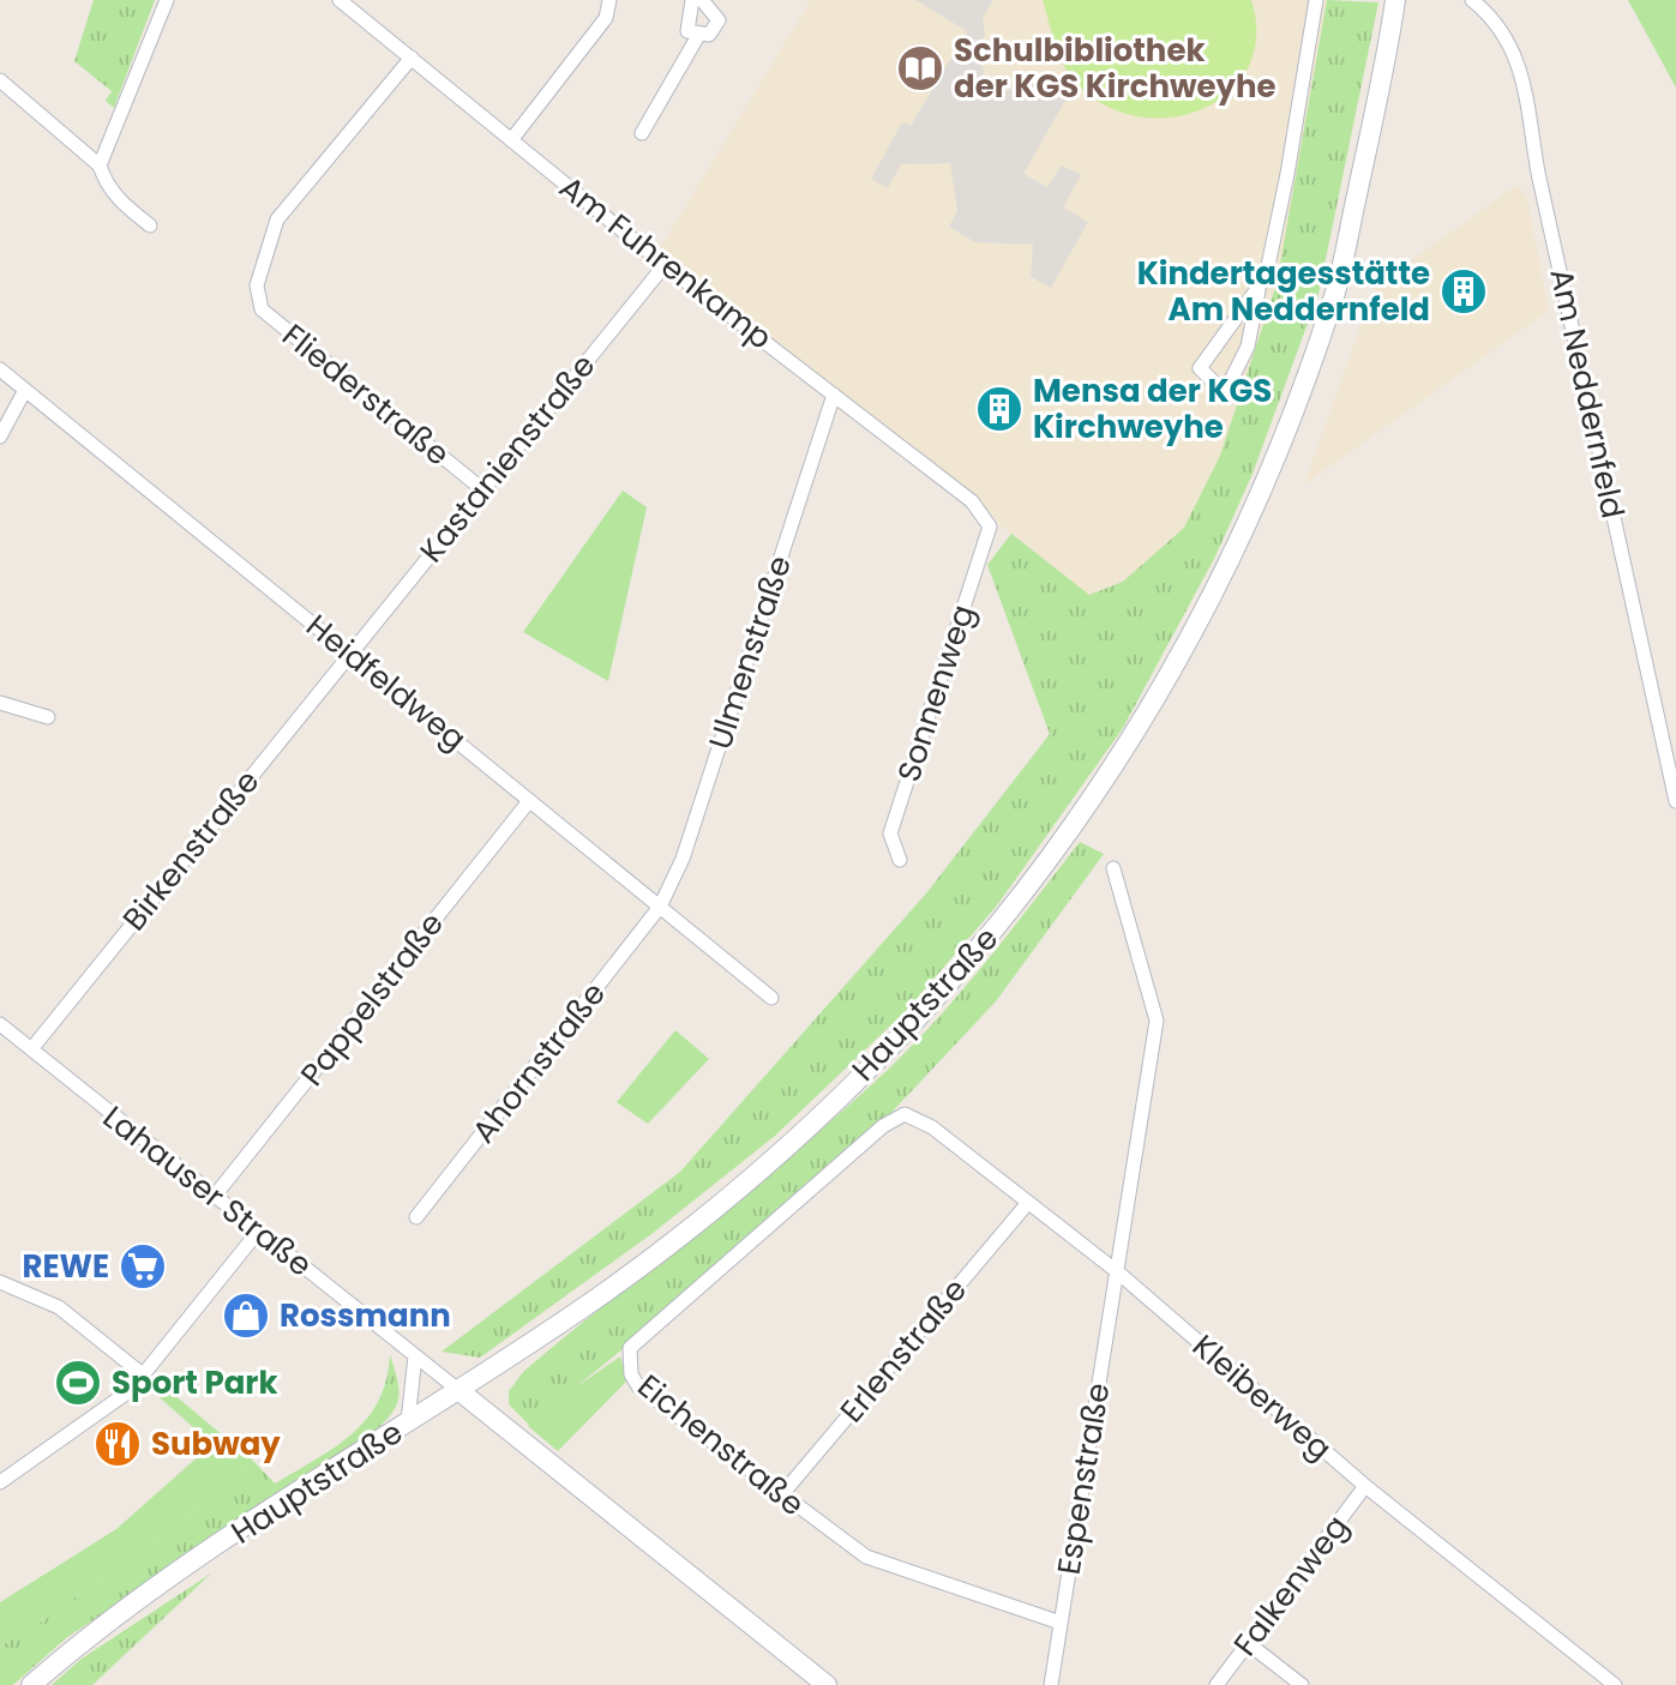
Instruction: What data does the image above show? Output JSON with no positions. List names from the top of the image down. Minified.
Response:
{"streets":{"main road":["Hauptstraße","Lahauser Straße"],"street":["Am Fuhrenkamp","Am Neddernfeld","Fliederstraße","Kastanienstraße","Ulmenstraße","Heidfeldweg","Sonnenweg","Birkenstraße","Pappelstraße","Ahornstraße","Erlenstraße","Kleiberweg","Eichenstraße","Espenstraße","Falkenweg"]},"crossings":[["Am Fuhrenkamp","Fliederstraße"],["Am Fuhrenkamp","Kastanienstraße"],["Am Fuhrenkamp","Ulmenstraße"],["Am Fuhrenkamp","Sonnenweg"],["Fliederstraße","Kastanienstraße"],["Kastanienstraße","Heidfeldweg"],["Kastanienstraße","Birkenstraße"],["Ulmenstraße","Heidfeldweg"],["Ulmenstraße","Ahornstraße"],["Heidfeldweg","Birkenstraße"],["Heidfeldweg","Pappelstraße"],["Heidfeldweg","Ahornstraße"],["Birkenstraße","Lahauser Straße"],["Pappelstraße","Lahauser Straße"],["Hauptstraße","Lahauser Straße"],["Erlenstraße","Kleiberweg"],["Erlenstraße","Eichenstraße"],["Kleiberweg","Eichenstraße"],["Kleiberweg","Espenstraße"],["Kleiberweg","Falkenweg"],["Eichenstraße","Espenstraße"]],"places":{"library":["Schulbibliothek der KGS Kirchweyhe"],"building":["Kindertagesstätte Am Neddernfeld","Mensa der KGS Kirchweyhe"],"supermarket":["REWE"],"shop":["Rossmann"],"sports":["Sport Park"],"restaurant":["Subway"]}}
